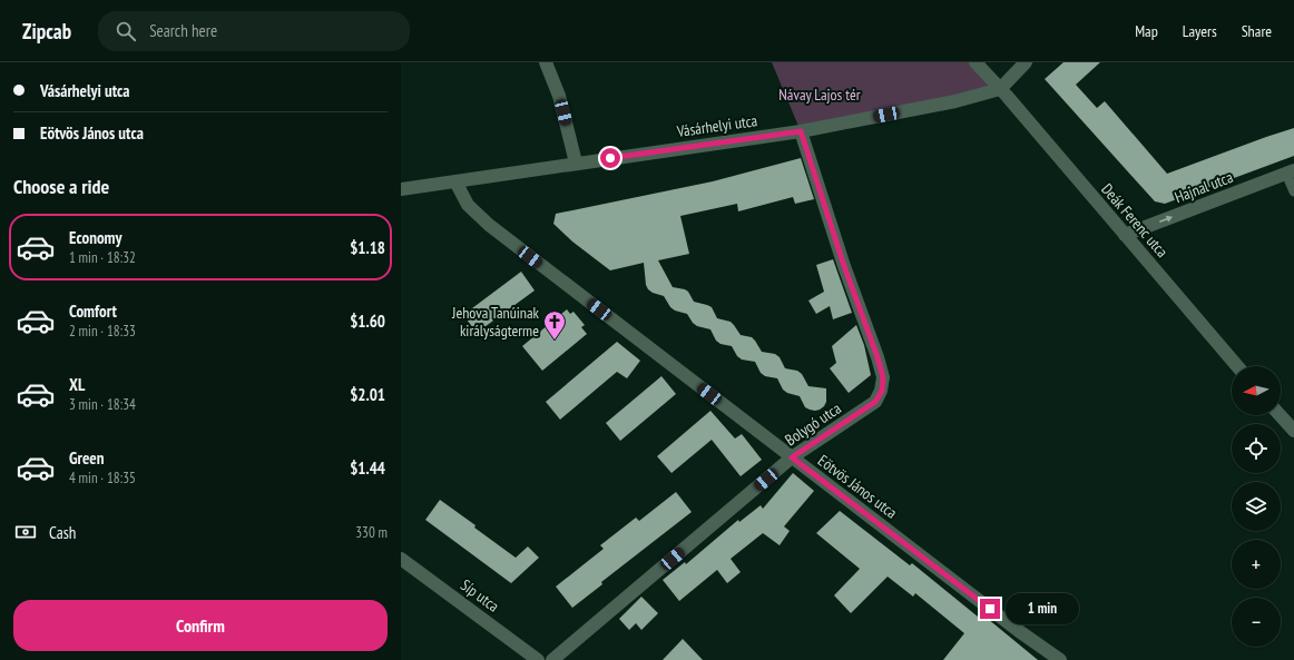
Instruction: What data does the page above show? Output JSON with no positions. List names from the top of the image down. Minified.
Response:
{"streets":{"street":["Vásárhelyi utca","Hajnal utca","Deák Ferenc utca","Bolygó utca","Eötvös János utca","Síp utca"]},"crossings":[["Vásárhelyi utca","Deák Ferenc utca"],["Vásárhelyi utca","Bolygó utca"],["Vásárhelyi utca","Eötvös János utca"],["Hajnal utca","Deák Ferenc utca"],["Bolygó utca","Eötvös János utca"]],"one_way":["Hajnal utca"],"parks":["Návay Lajos tér"],"places":{"church":["Jehova Tanúinak királyságterme"]},"north":"left","page":{"header":"Zipcab","search":"Search here","nav":["Map","Layers","Share"],"banner":["Vásárhelyi utca","Eötvös János utca"],"heading":"Choose a ride","list":[{"name":"Economy","note":"1 min · 18:32","value":"$1.18"},{"name":"Comfort","note":"2 min · 18:33","value":"$1.60"},{"name":"XL","note":"3 min · 18:34","value":"$2.01"},{"name":"Green","note":"4 min · 18:35","value":"$1.44"}],"map_buttons":["+","−"],"pay":["Cash","330 m"],"buttons":"Confirm","bubble":"1 min"}}
